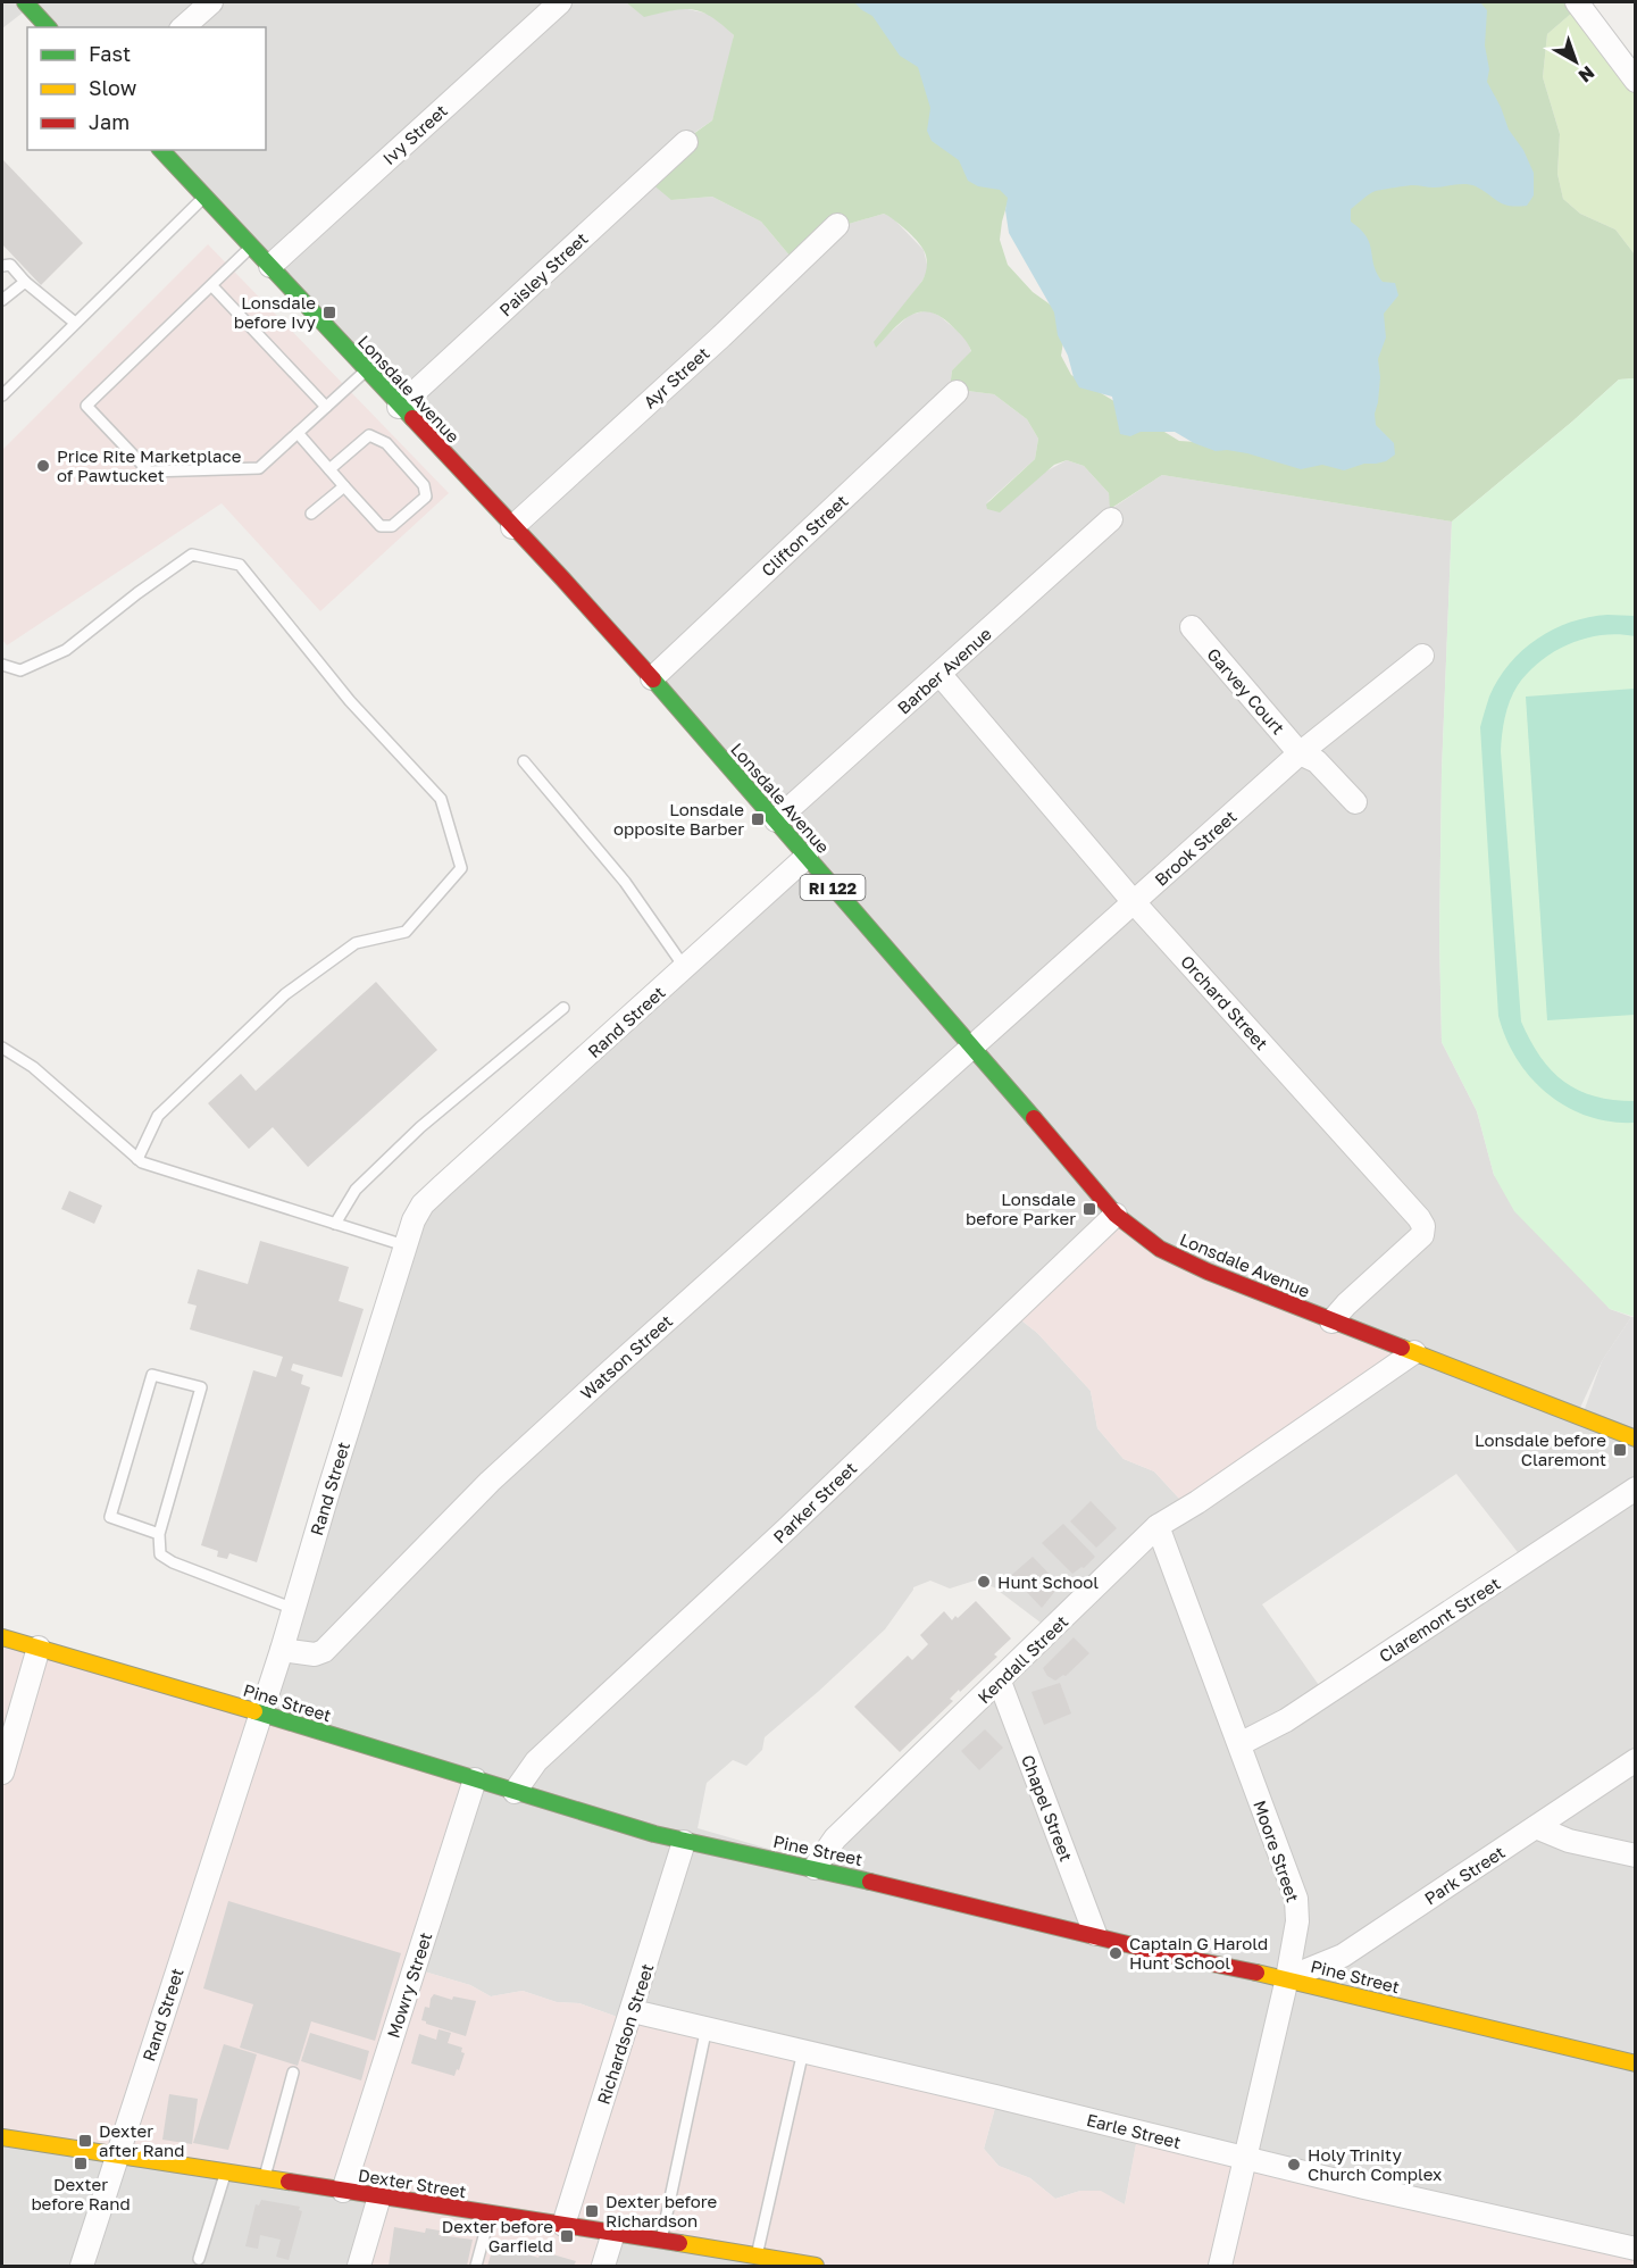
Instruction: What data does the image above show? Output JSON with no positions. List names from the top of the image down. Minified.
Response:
{"streets":{"main road":["Lonsdale Avenue","RI 122","Pine Street","Dexter Street"],"street":["Ivy Street","Paisley Street","Ayr Street","Clifton Street","Barber Avenue","Garvey Court","Brook Street","Orchard Street","Rand Street","Watson Street","Parker Street","Claremont Street","Kendall Street","Chapel Street","Moore Street","Park Street","Mowry Street","Richardson Street","Earle Street"]},"crossings":[["Ivy Street","Lonsdale Avenue"],["Paisley Street","Lonsdale Avenue"],["Ayr Street","Lonsdale Avenue"],["Lonsdale Avenue","Clifton Street"],["Lonsdale Avenue","Barber Avenue"],["Lonsdale Avenue","Brook Street"],["Lonsdale Avenue","Orchard Street"],["Lonsdale Avenue","Rand Street"],["Lonsdale Avenue","Watson Street"],["Lonsdale Avenue","Parker Street"],["Lonsdale Avenue","Kendall Street"],["Barber Avenue","Orchard Street"],["Garvey Court","Brook Street"],["Brook Street","Orchard Street"],["Brook Street","Watson Street"],["Rand Street","Watson Street"],["Rand Street","Pine Street"],["Rand Street","Dexter Street"],["Parker Street","Pine Street"],["Claremont Street","Moore Street"],["Kendall Street","Pine Street"],["Kendall Street","Chapel Street"],["Kendall Street","Moore Street"],["Pine Street","Chapel Street"],["Pine Street","Moore Street"],["Pine Street","Park Street"],["Pine Street","Mowry Street"],["Pine Street","Richardson Street"],["Moore Street","Park Street"],["Moore Street","Earle Street"],["Mowry Street","Dexter Street"],["Richardson Street","Earle Street"],["Richardson Street","Dexter Street"]],"places":{"transit":["Lonsdale before Ivy","Lonsdale opposite Barber","Lonsdale before Parker","Lonsdale before Claremont","Dexter after Rand","Dexter before Rand","Dexter before Richardson","Dexter before Garfield"],"other":["Price Rite Marketplace of Pawtucket","Hunt School","Captain G Harold Hunt School","Holy Trinity Church Complex"]},"legend":["Fast","Slow","Jam"],"north":"bottom right"}
